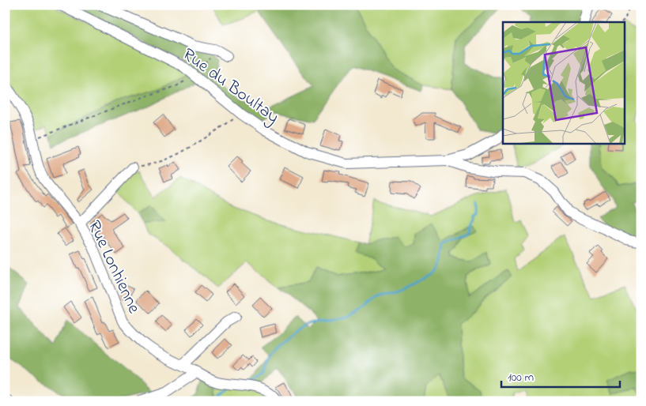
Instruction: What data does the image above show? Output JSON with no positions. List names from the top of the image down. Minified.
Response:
{"streets":{"street":["Rue du Boultay","Rue Lonhienne"]},"scale_bar":"100 m"}
